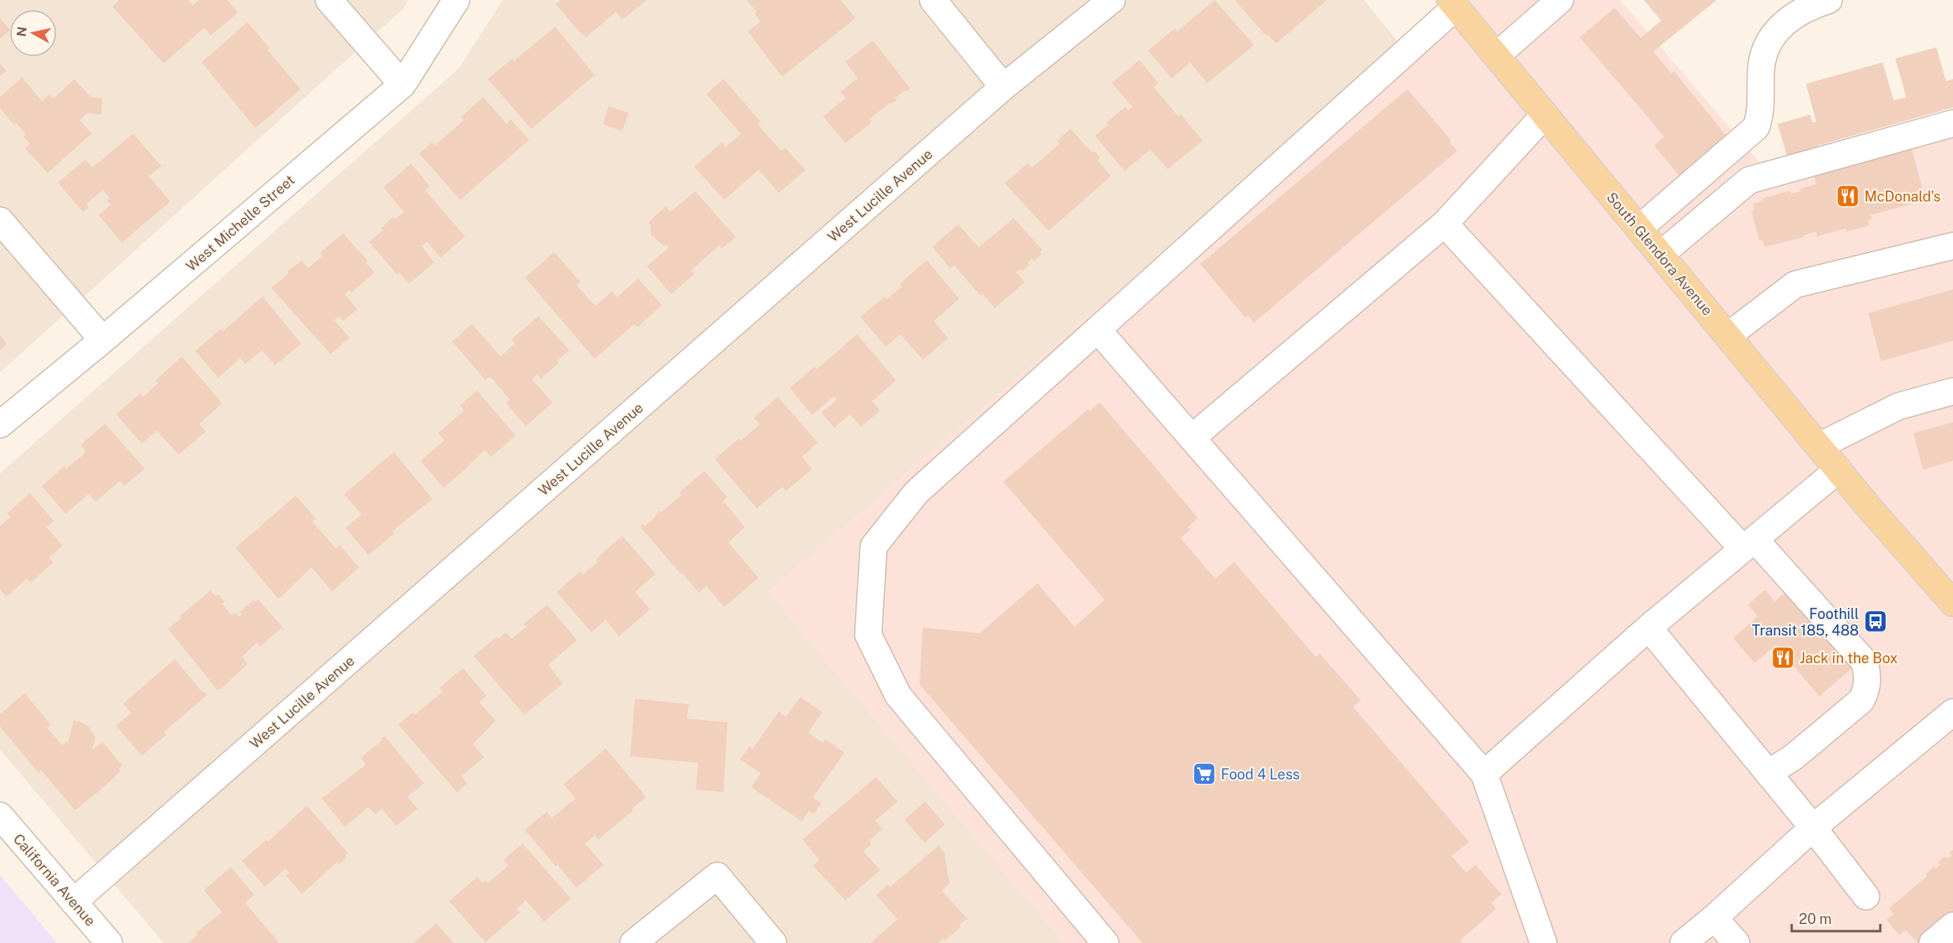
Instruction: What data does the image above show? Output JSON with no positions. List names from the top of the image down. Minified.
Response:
{"streets":{"main road":["South Glendora Avenue"],"street":["West Lucille Avenue","West Michelle Street","California Avenue"]},"crossings":[["West Lucille Avenue","California Avenue"]],"places":{"restaurant":["McDonald's","Jack in the Box"],"bus stop":["Foothill Transit 185, 488"],"supermarket":["Food 4 Less"]},"scale_bar":"20 m","north":"left"}
